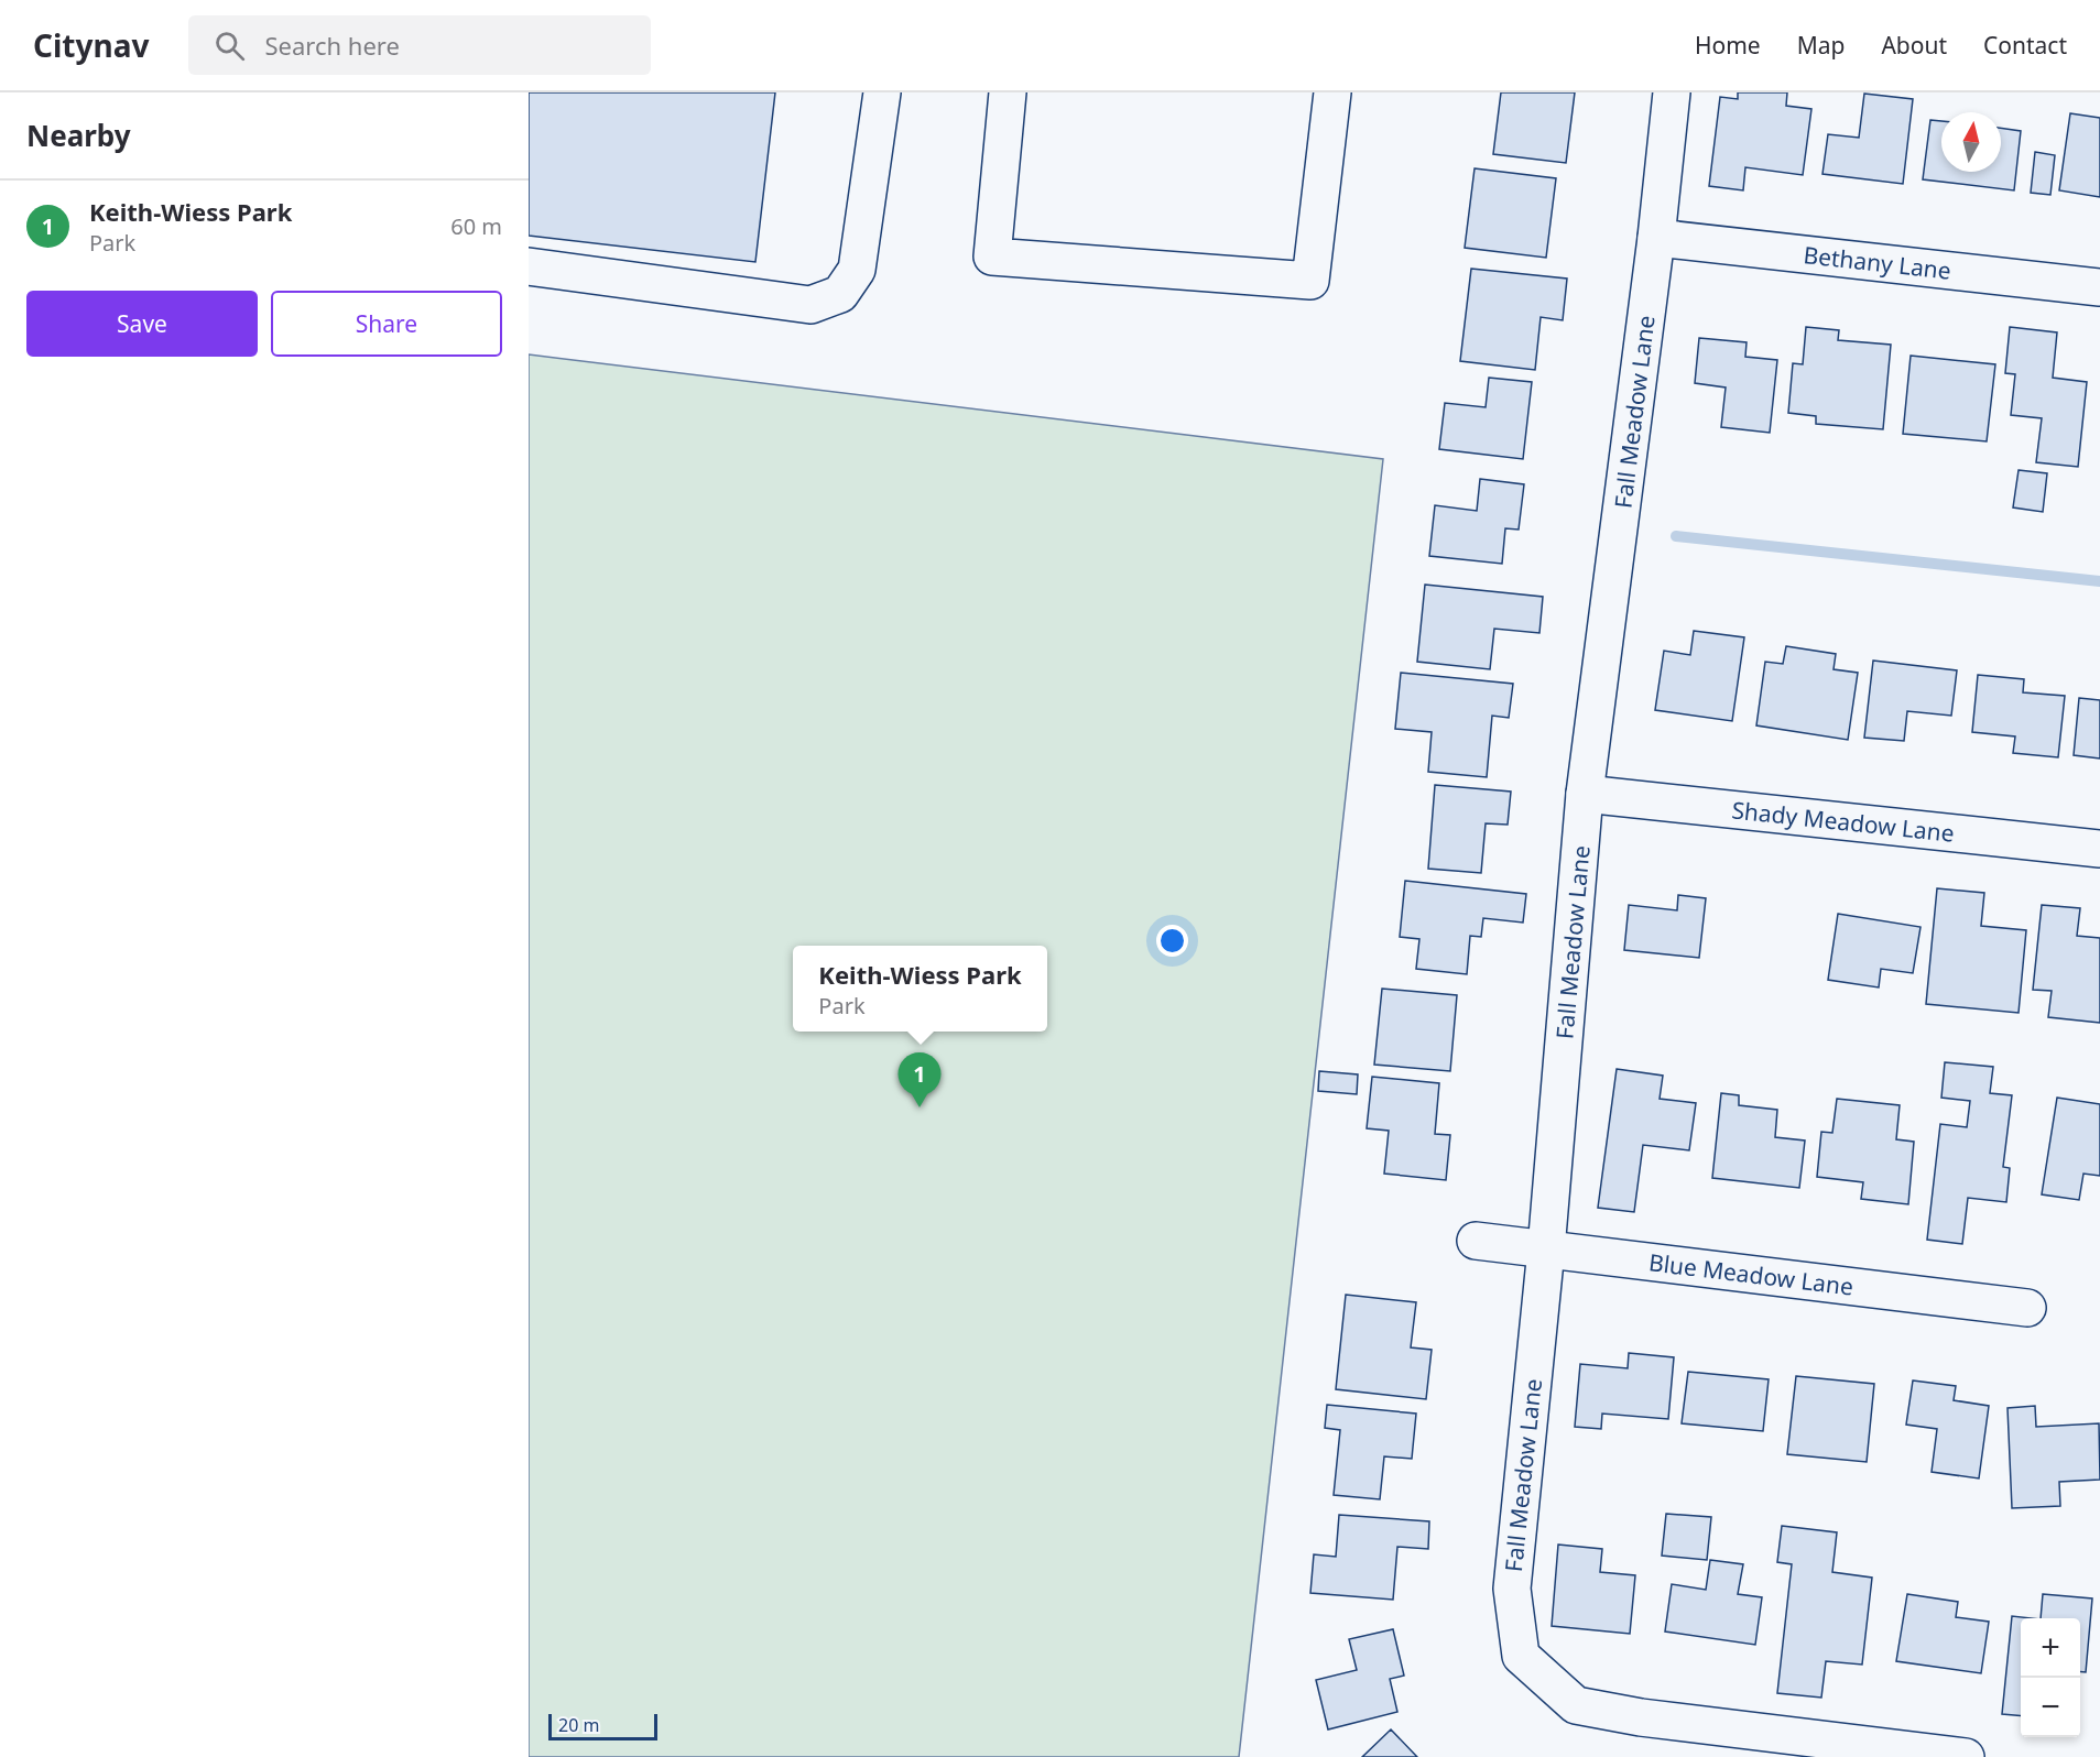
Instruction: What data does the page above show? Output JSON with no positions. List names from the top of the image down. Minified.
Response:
{"streets":{"street":["Bethany Lane","Fall Meadow Lane","Shady Meadow Lane","Blue Meadow Lane"]},"crossings":[["Bethany Lane","Fall Meadow Lane"],["Fall Meadow Lane","Shady Meadow Lane"],["Fall Meadow Lane","Blue Meadow Lane"]],"scale_bar":"20 m","north":"top","page":{"header":"Citynav","search":"Search here","nav":["Home","Map","About","Contact"],"heading":"Nearby","list":[{"mark":"1","name":"Keith-Wiess Park","note":"Park","value":"60 m"}],"buttons":["Save","Share"],"popup":["Keith-Wiess Park","Park"],"pins":"1","map_buttons":["+","−"],"scale":"20 m"}}
